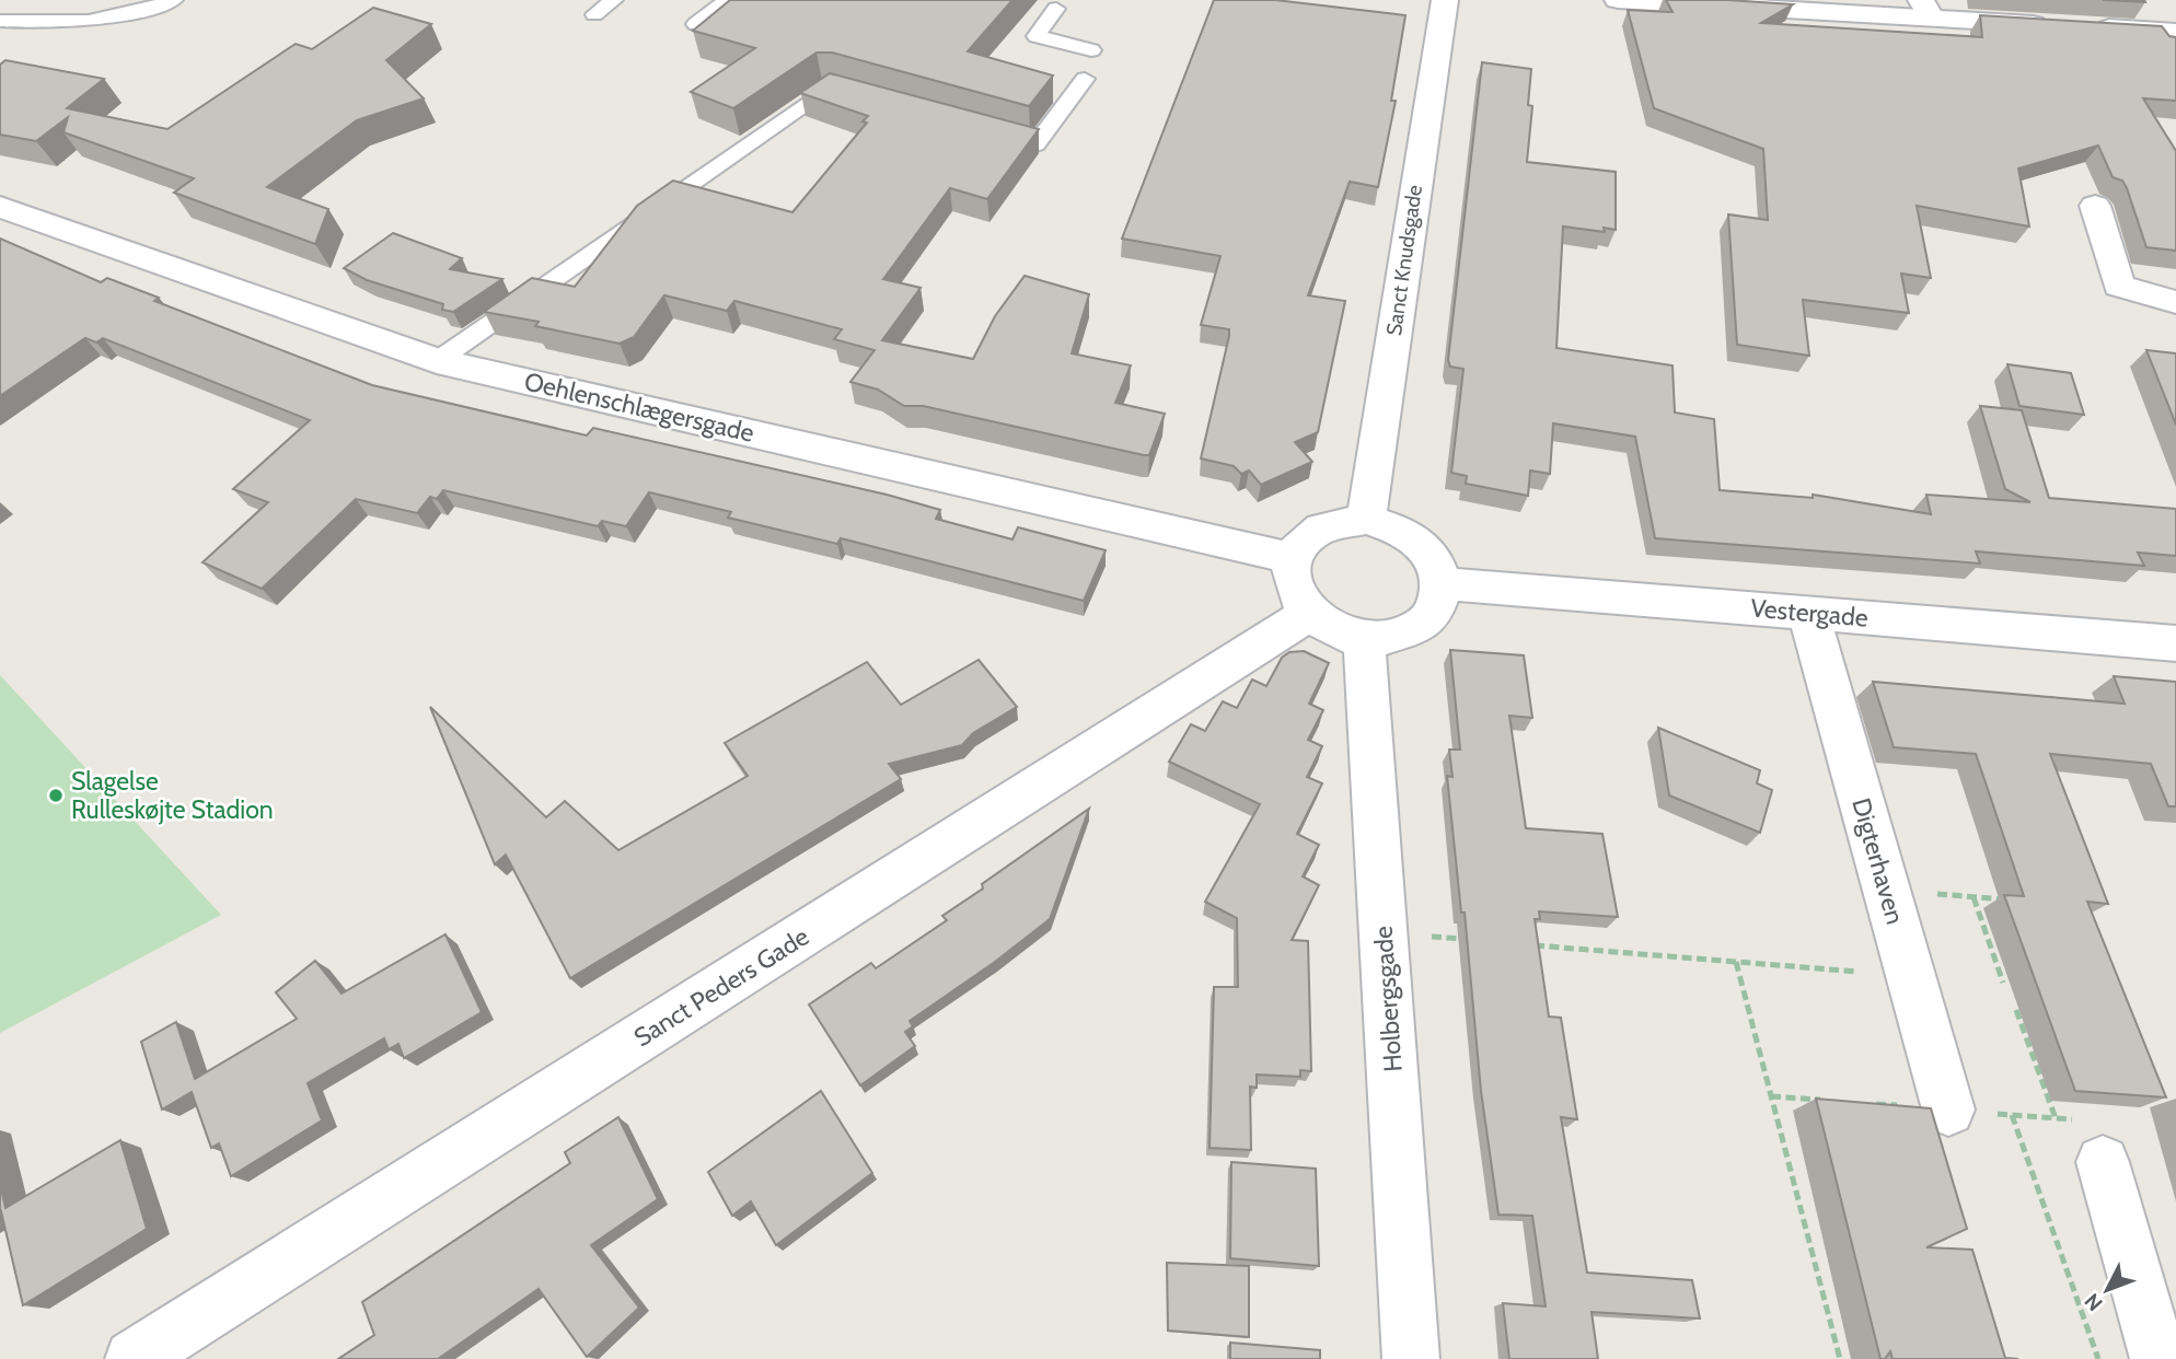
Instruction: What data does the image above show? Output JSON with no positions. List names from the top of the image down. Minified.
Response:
{"streets":{"street":["Sanct Knudsgade","Oehlenschlægersgade","Vestergade","Digterhaven","Sanct Peders Gade","Holbergsgade"]},"crossings":[["Sanct Knudsgade","Oehlenschlægersgade"],["Sanct Knudsgade","Vestergade"],["Sanct Knudsgade","Sanct Peders Gade"],["Sanct Knudsgade","Holbergsgade"],["Oehlenschlægersgade","Vestergade"],["Oehlenschlægersgade","Sanct Peders Gade"],["Oehlenschlægersgade","Holbergsgade"],["Vestergade","Digterhaven"],["Vestergade","Sanct Peders Gade"],["Vestergade","Holbergsgade"],["Sanct Peders Gade","Holbergsgade"]],"places":["Slagelse Rulleskøjte Stadion"],"north":"bottom left"}
